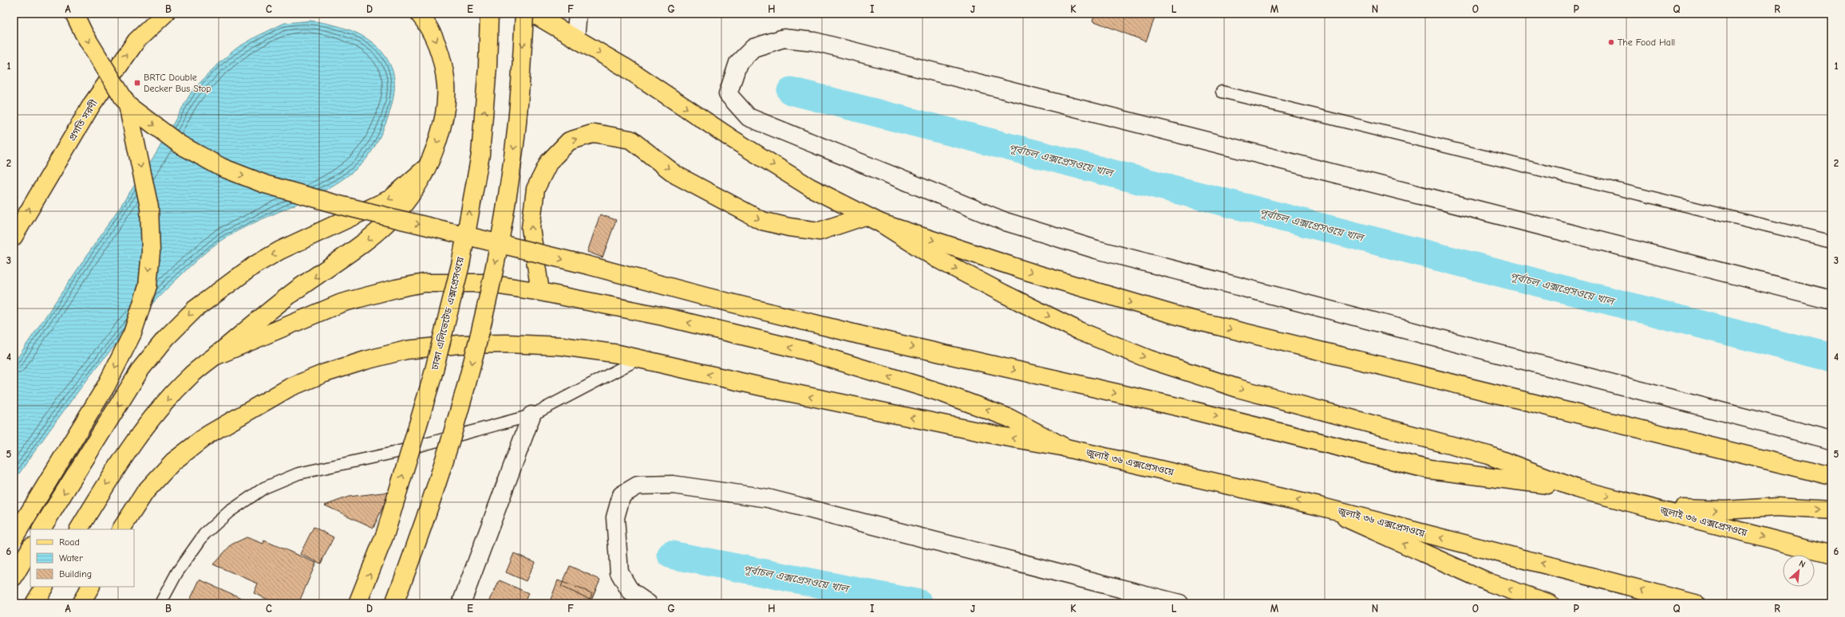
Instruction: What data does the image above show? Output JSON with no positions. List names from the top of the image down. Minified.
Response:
{"streets":{"main road":["প্রগতি সরণী","ঢাকা এলিভেটেড এক্সপ্রেসওয়ে","জুলাই ৩৬ এক্সপ্রেসওয়ে"]},"one_way":["প্রগতি সরণী"],"water":["পূর্বাচল এক্সপ্রেসওয়ে খাল"],"places":{"other":["The Food Hall"],"transit":["BRTC Double Decker Bus Stop"]},"legend":["Road","Water","Building"],"north":"top right","grid":{"columns":["A","B","C","D","E","F","G","H","I","J","K","L","M","N","O","P","Q","R"],"rows":["1","2","3","4","5","6"]}}
